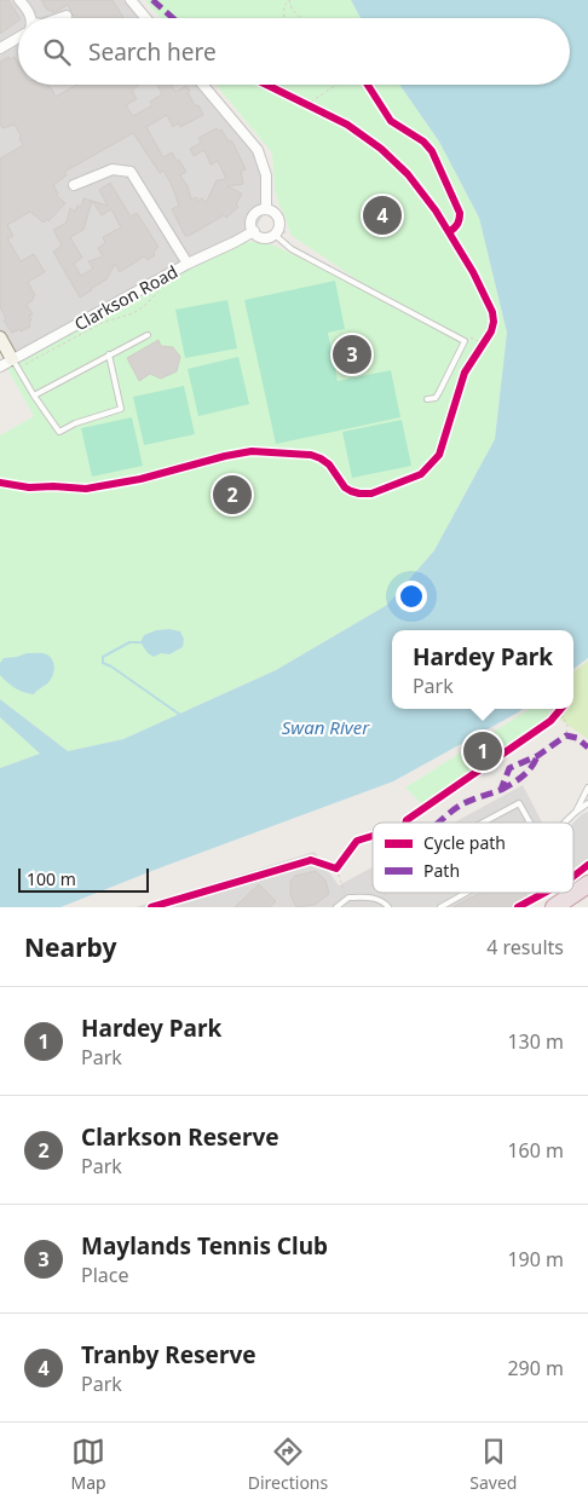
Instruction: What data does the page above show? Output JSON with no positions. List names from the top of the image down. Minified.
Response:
{"streets":{"street":["Clarkson Road"]},"water":["Swan River"],"legend":["Cycle path","Path"],"scale_bar":"100 m","page":{"search":"Search here","pins":["4","3","2","1"],"popup":["Hardey Park","Park"],"scale":"100 m","heading":["Nearby","4 results"],"list":[{"mark":"1","name":"Hardey Park","note":"Park","value":"130 m"},{"mark":"2","name":"Clarkson Reserve","note":"Park","value":"160 m"},{"mark":"3","name":"Maylands Tennis Club","note":"Place","value":"190 m"},{"mark":"4","name":"Tranby Reserve","note":"Park","value":"290 m"}],"nav":["Map","Directions","Saved"]}}
